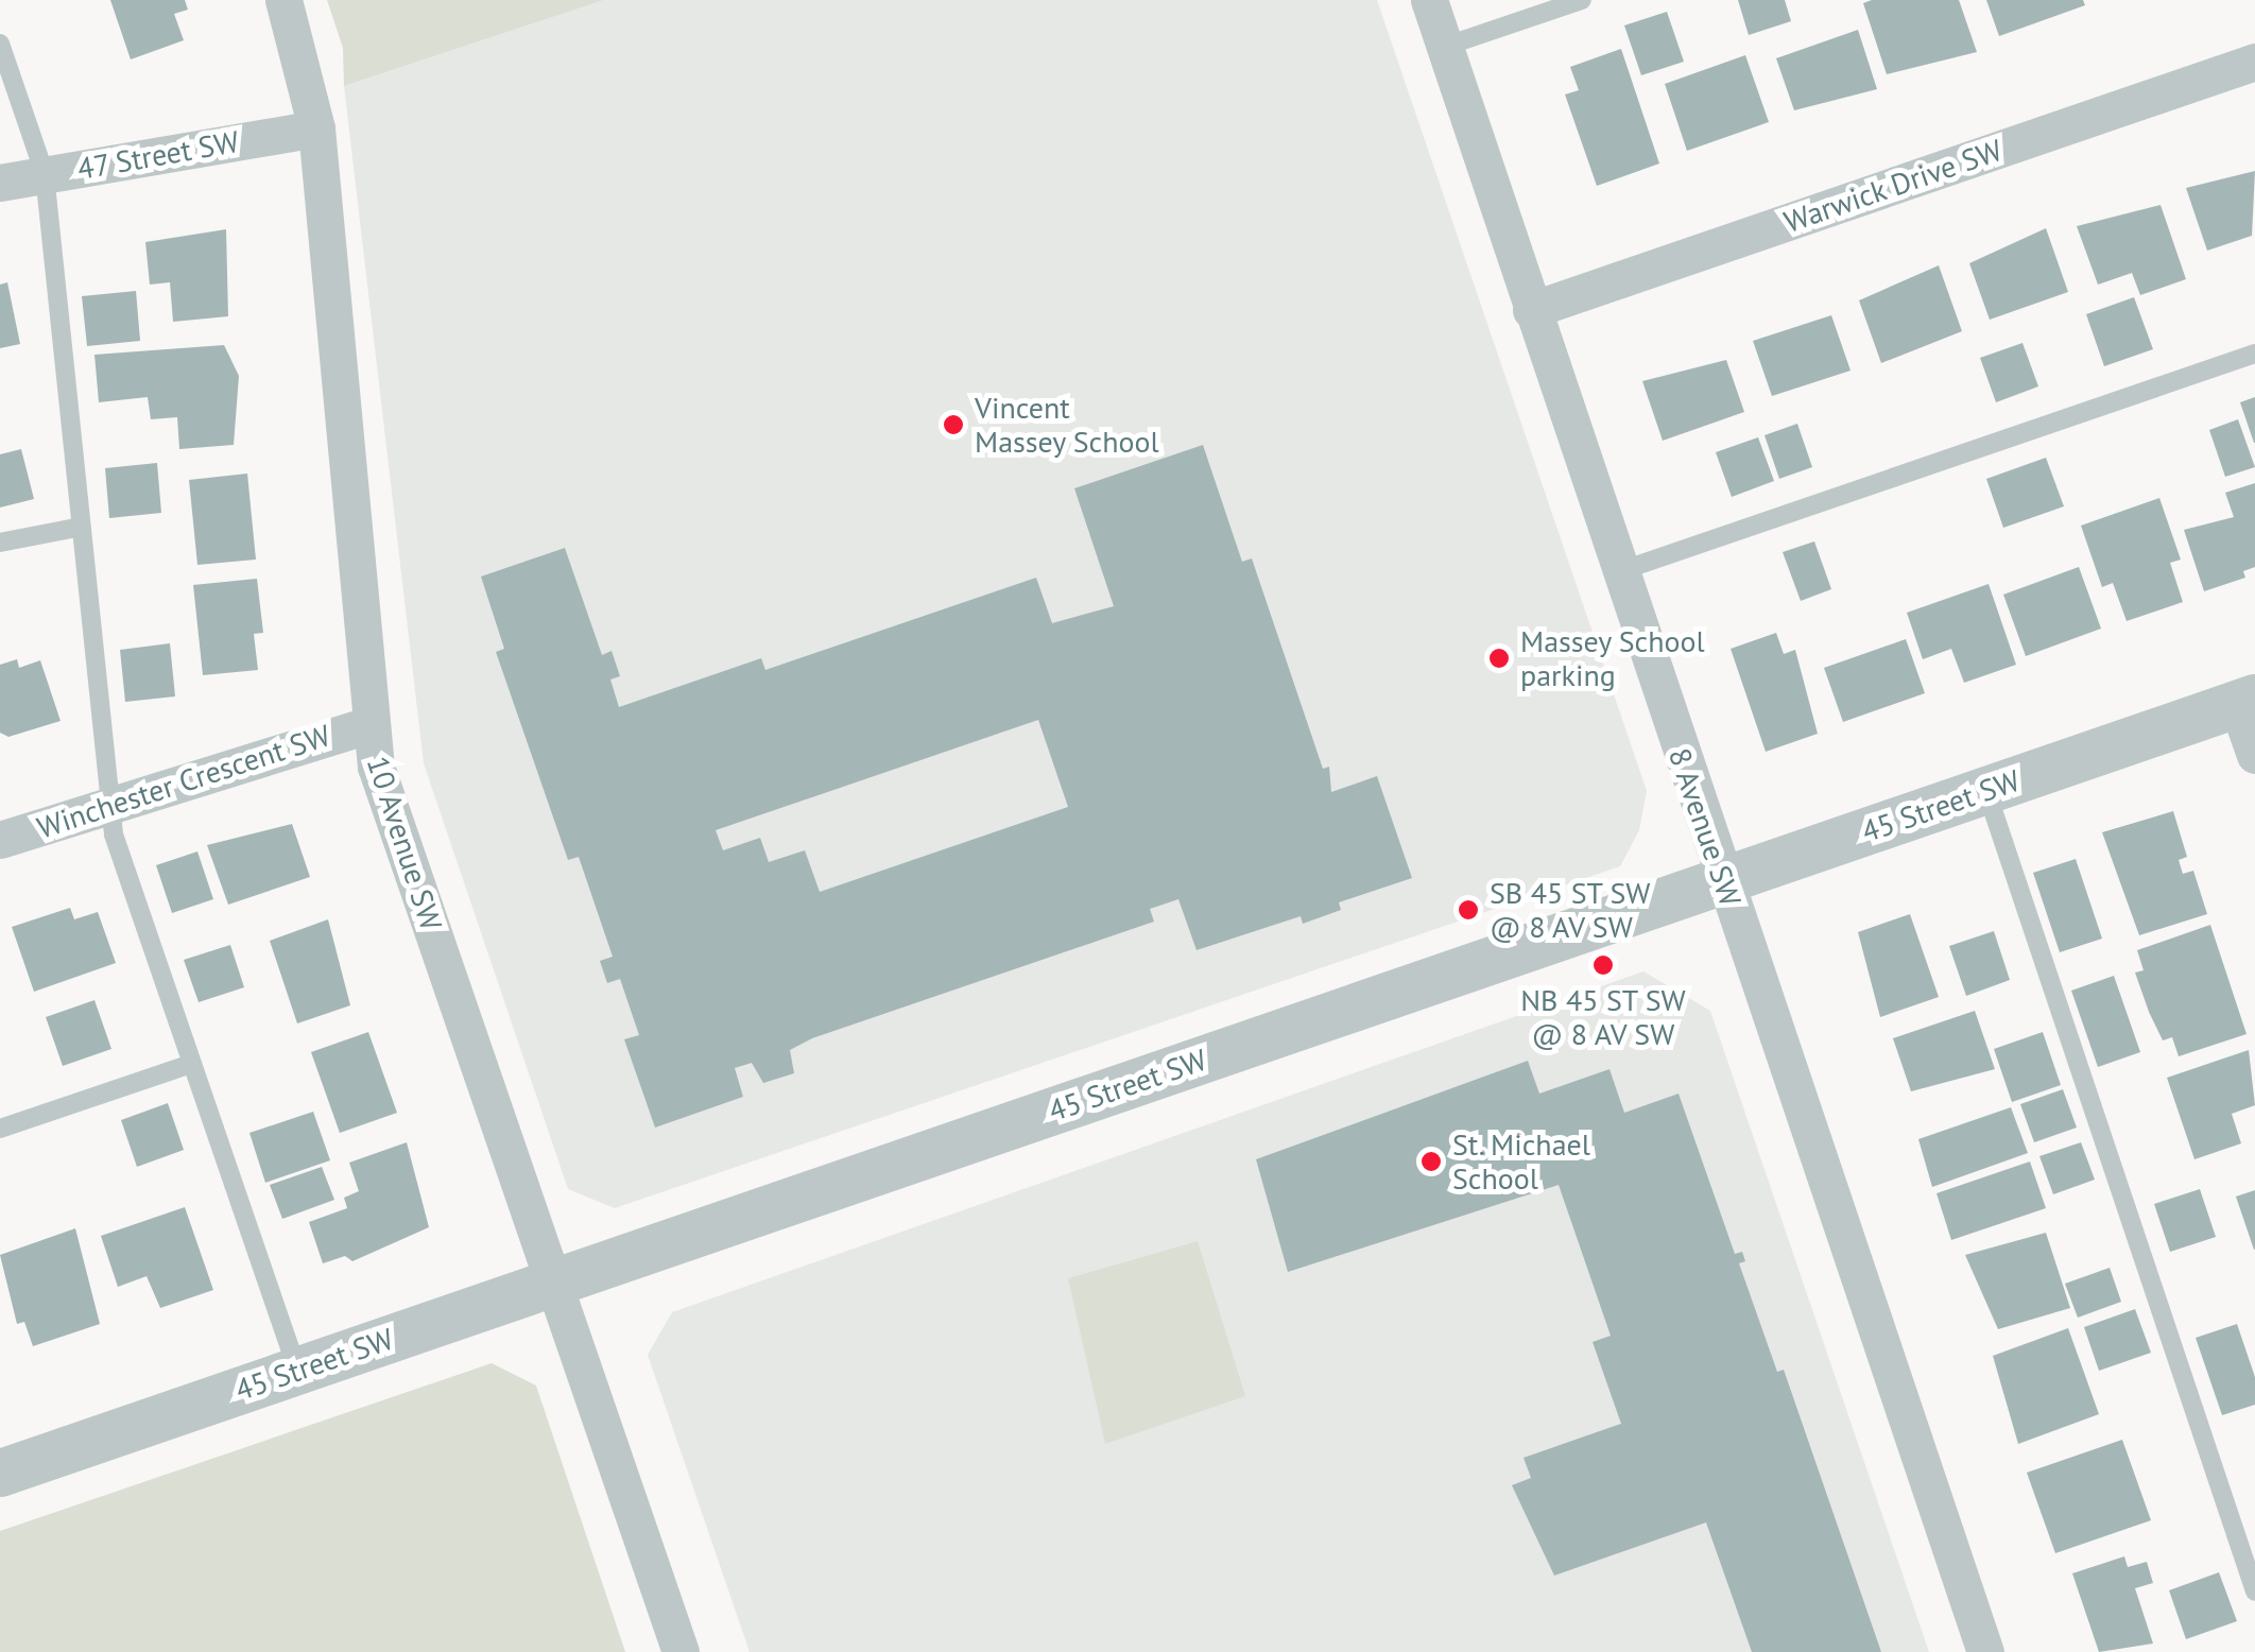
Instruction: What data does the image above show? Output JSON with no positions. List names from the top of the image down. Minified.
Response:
{"streets":{"street":["47 Street SW","Warwick Drive SW","Winchester Crescent SW","45 Street SW","8 Avenue SW","10 Avenue SW"]},"crossings":[["47 Street SW","10 Avenue SW"],["Warwick Drive SW","8 Avenue SW"],["Winchester Crescent SW","10 Avenue SW"],["45 Street SW","8 Avenue SW"],["45 Street SW","10 Avenue SW"]],"places":["Vincent Massey School","Massey School parking","SB 45 ST SW @ 8 AV SW","NB 45 ST SW @ 8 AV SW","St. Michael School"]}
